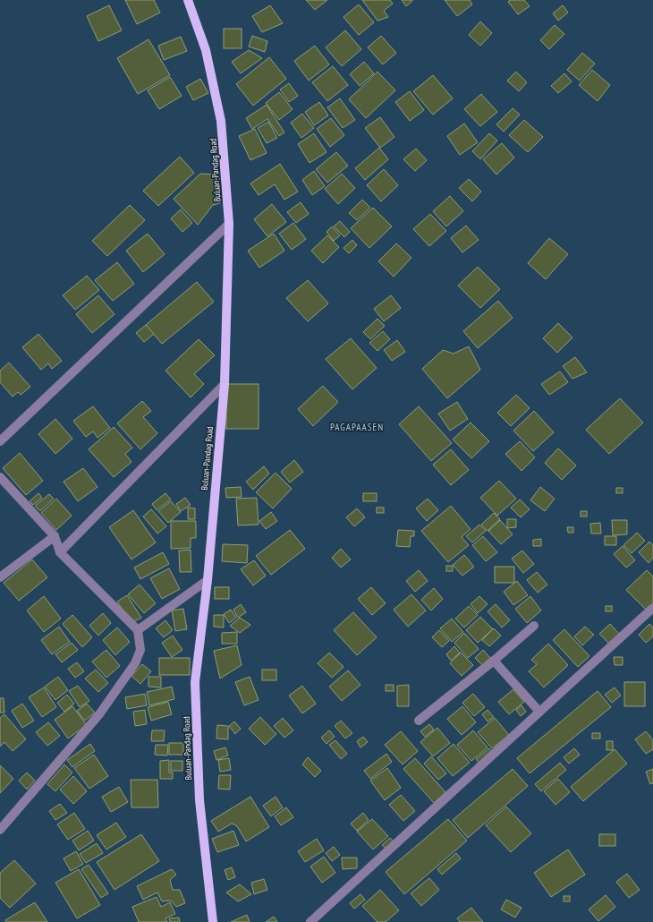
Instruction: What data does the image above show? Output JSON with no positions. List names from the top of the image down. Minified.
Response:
{"streets":{"main road":["Buluan-Pandag Road"]},"districts":["PAGAPAASEN"]}
